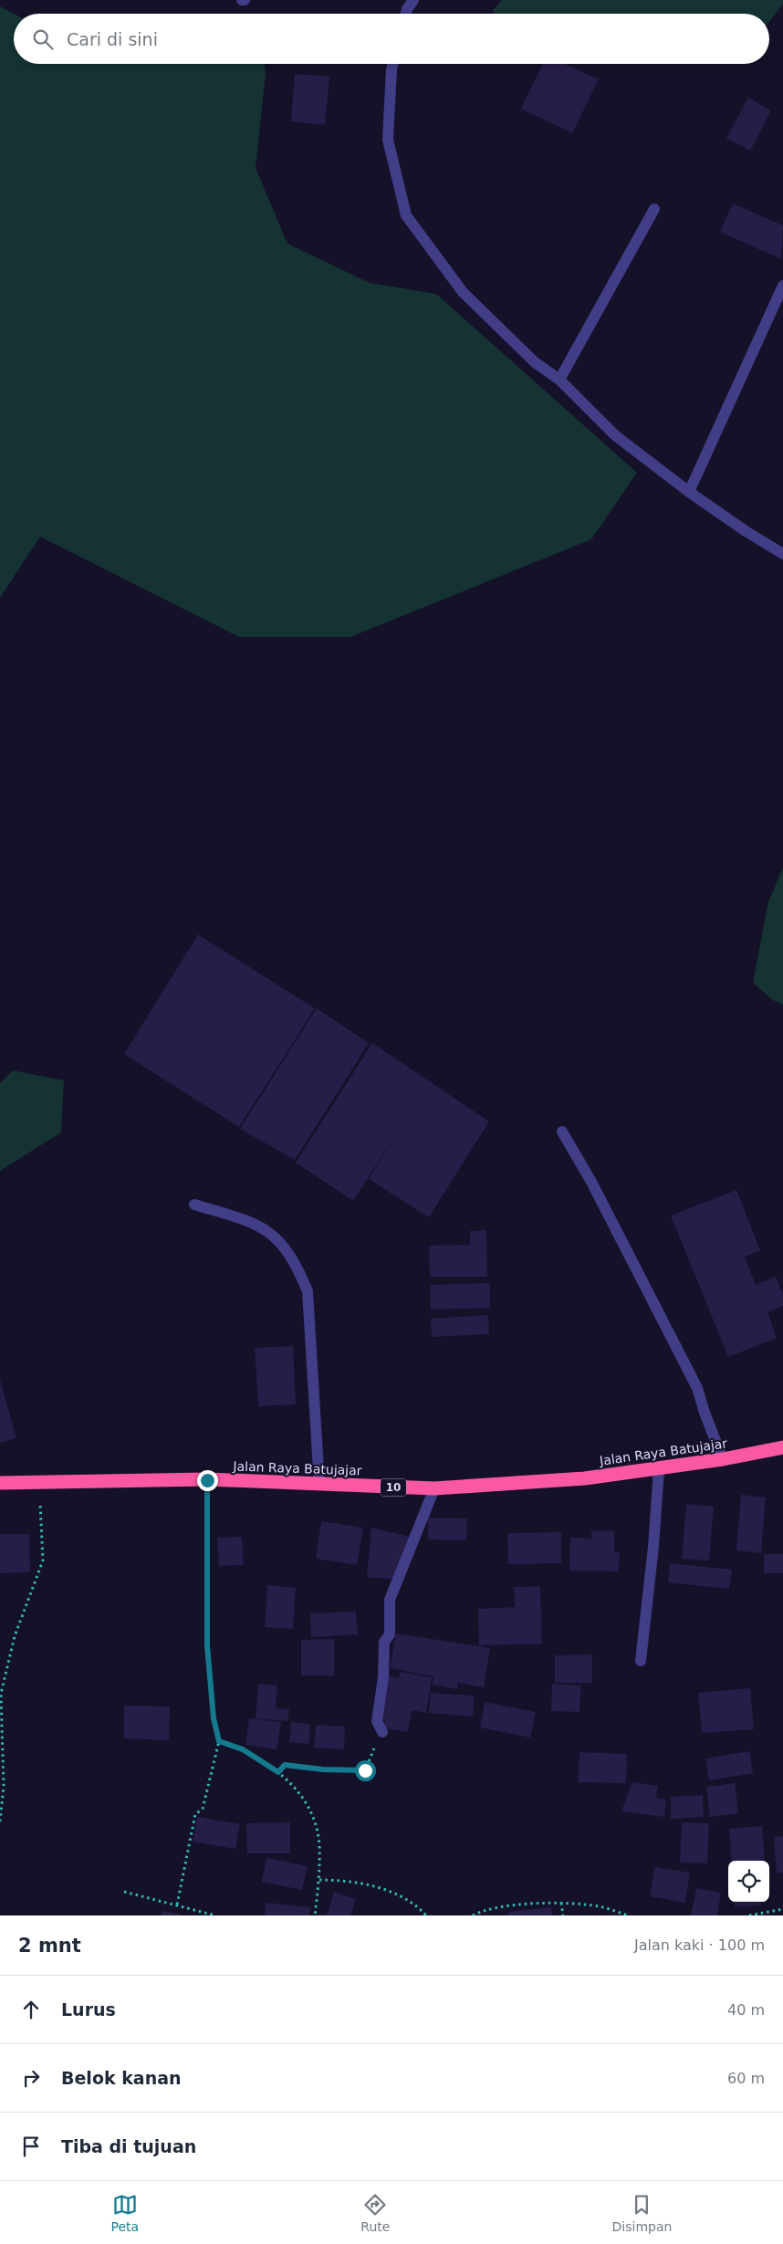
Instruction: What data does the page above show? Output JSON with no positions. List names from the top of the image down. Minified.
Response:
{"streets":{"highway":["Jalan Raya Batujajar","10"]},"page":{"search":"Cari di sini","heading":["2 mnt","Jalan kaki · 100 m"],"list":[["Lurus","40 m"],["Belok kanan","60 m"],"Tiba di tujuan"],"nav":["Peta","Rute","Disimpan"]}}
